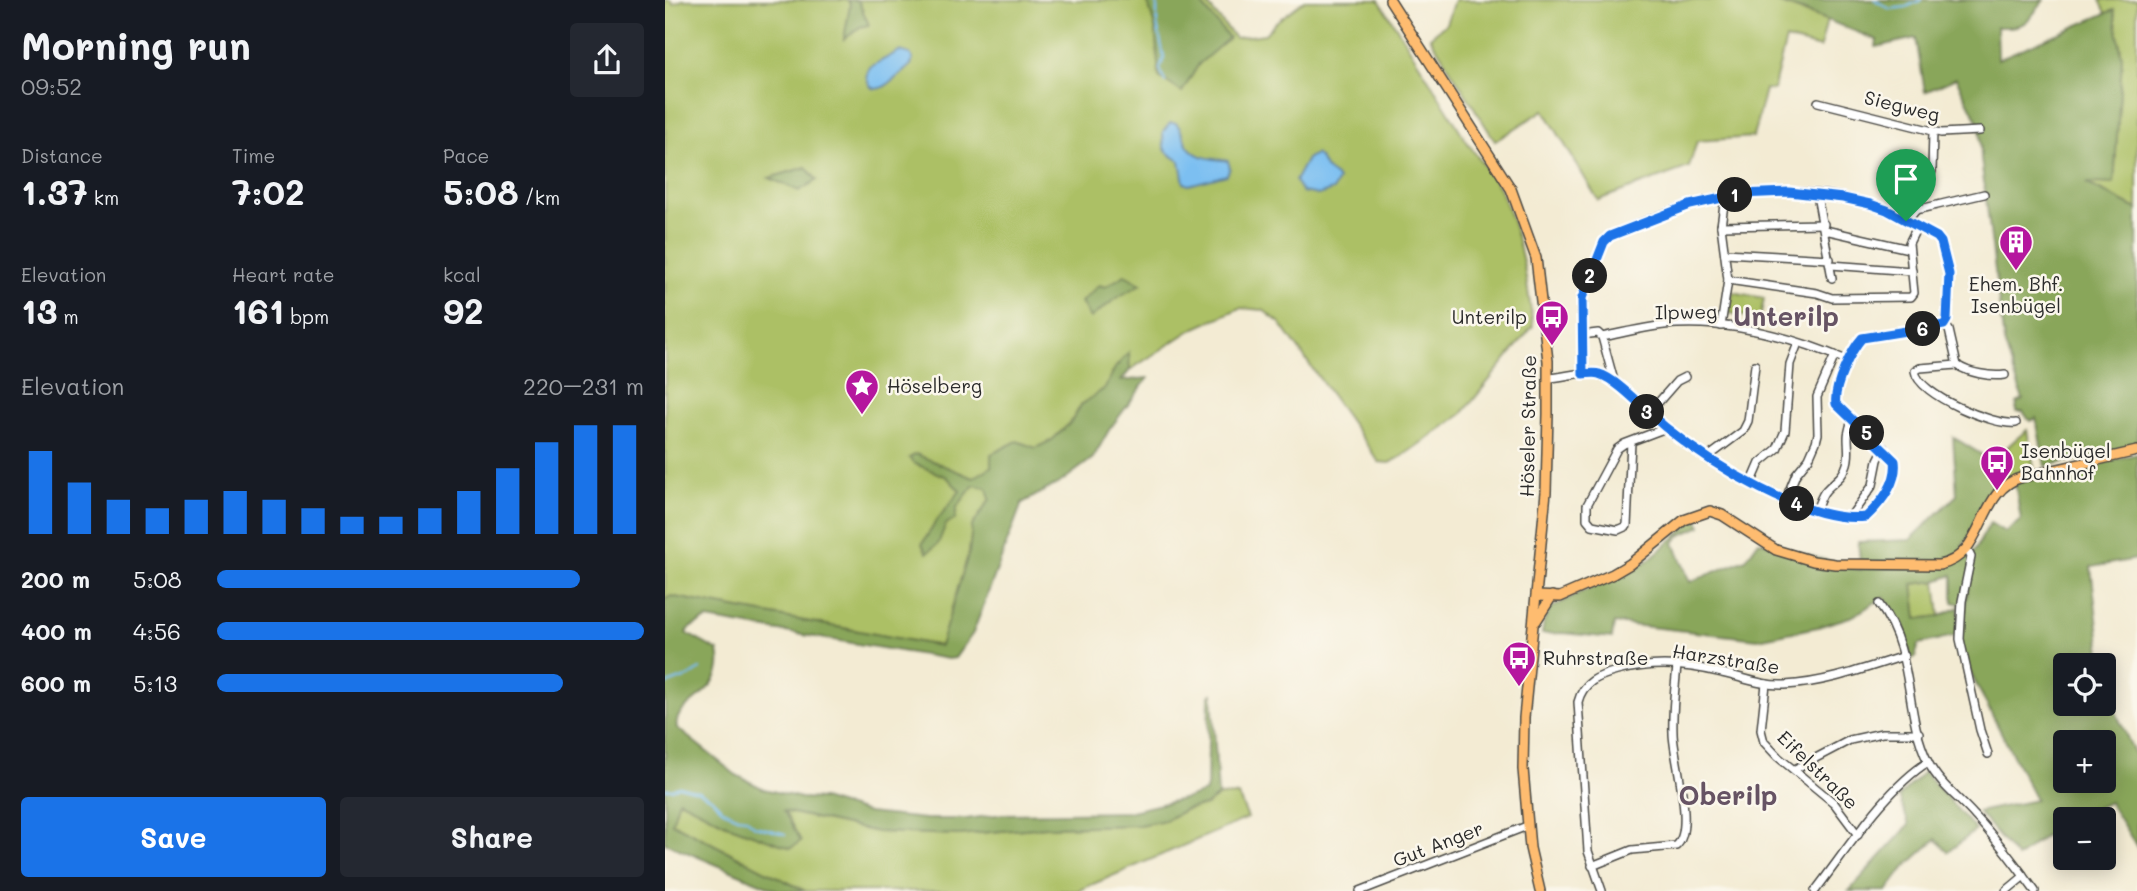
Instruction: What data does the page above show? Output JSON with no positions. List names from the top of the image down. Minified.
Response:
{"streets":{"main road":["Höseler Straße"],"street":["Siegweg","Ilpweg","Harzstraße","Eifelstraße","Gut Anger"]},"crossings":[["Höseler Straße","Gut Anger"],["Harzstraße","Eifelstraße"]],"districts":["Unterilp","Oberilp"],"places":{"building":["Ehem. Bhf. Isenbügel"],"bus stop":["Unterilp","Isenbügel Bahnhof","Ruhrstraße"],"place":["Höselberg"]},"page":{"heading":["Morning run","09:52"],"stats":[["Distance","1.37 km"],["Time","7:02"],["Pace","5:08 /km"],["Elevation","13 m"],["Heart rate","161 bpm"],["kcal","92"]],"pins":["1","2","6","3","5","4"],"chart":["Elevation","220–231 m"],"list":[{"name":"200 m","note":"5:08"},{"name":"400 m","note":"4:56"},{"name":"600 m","note":"5:13"}],"map_buttons":["+","−"],"buttons":["Save","Share"]}}
